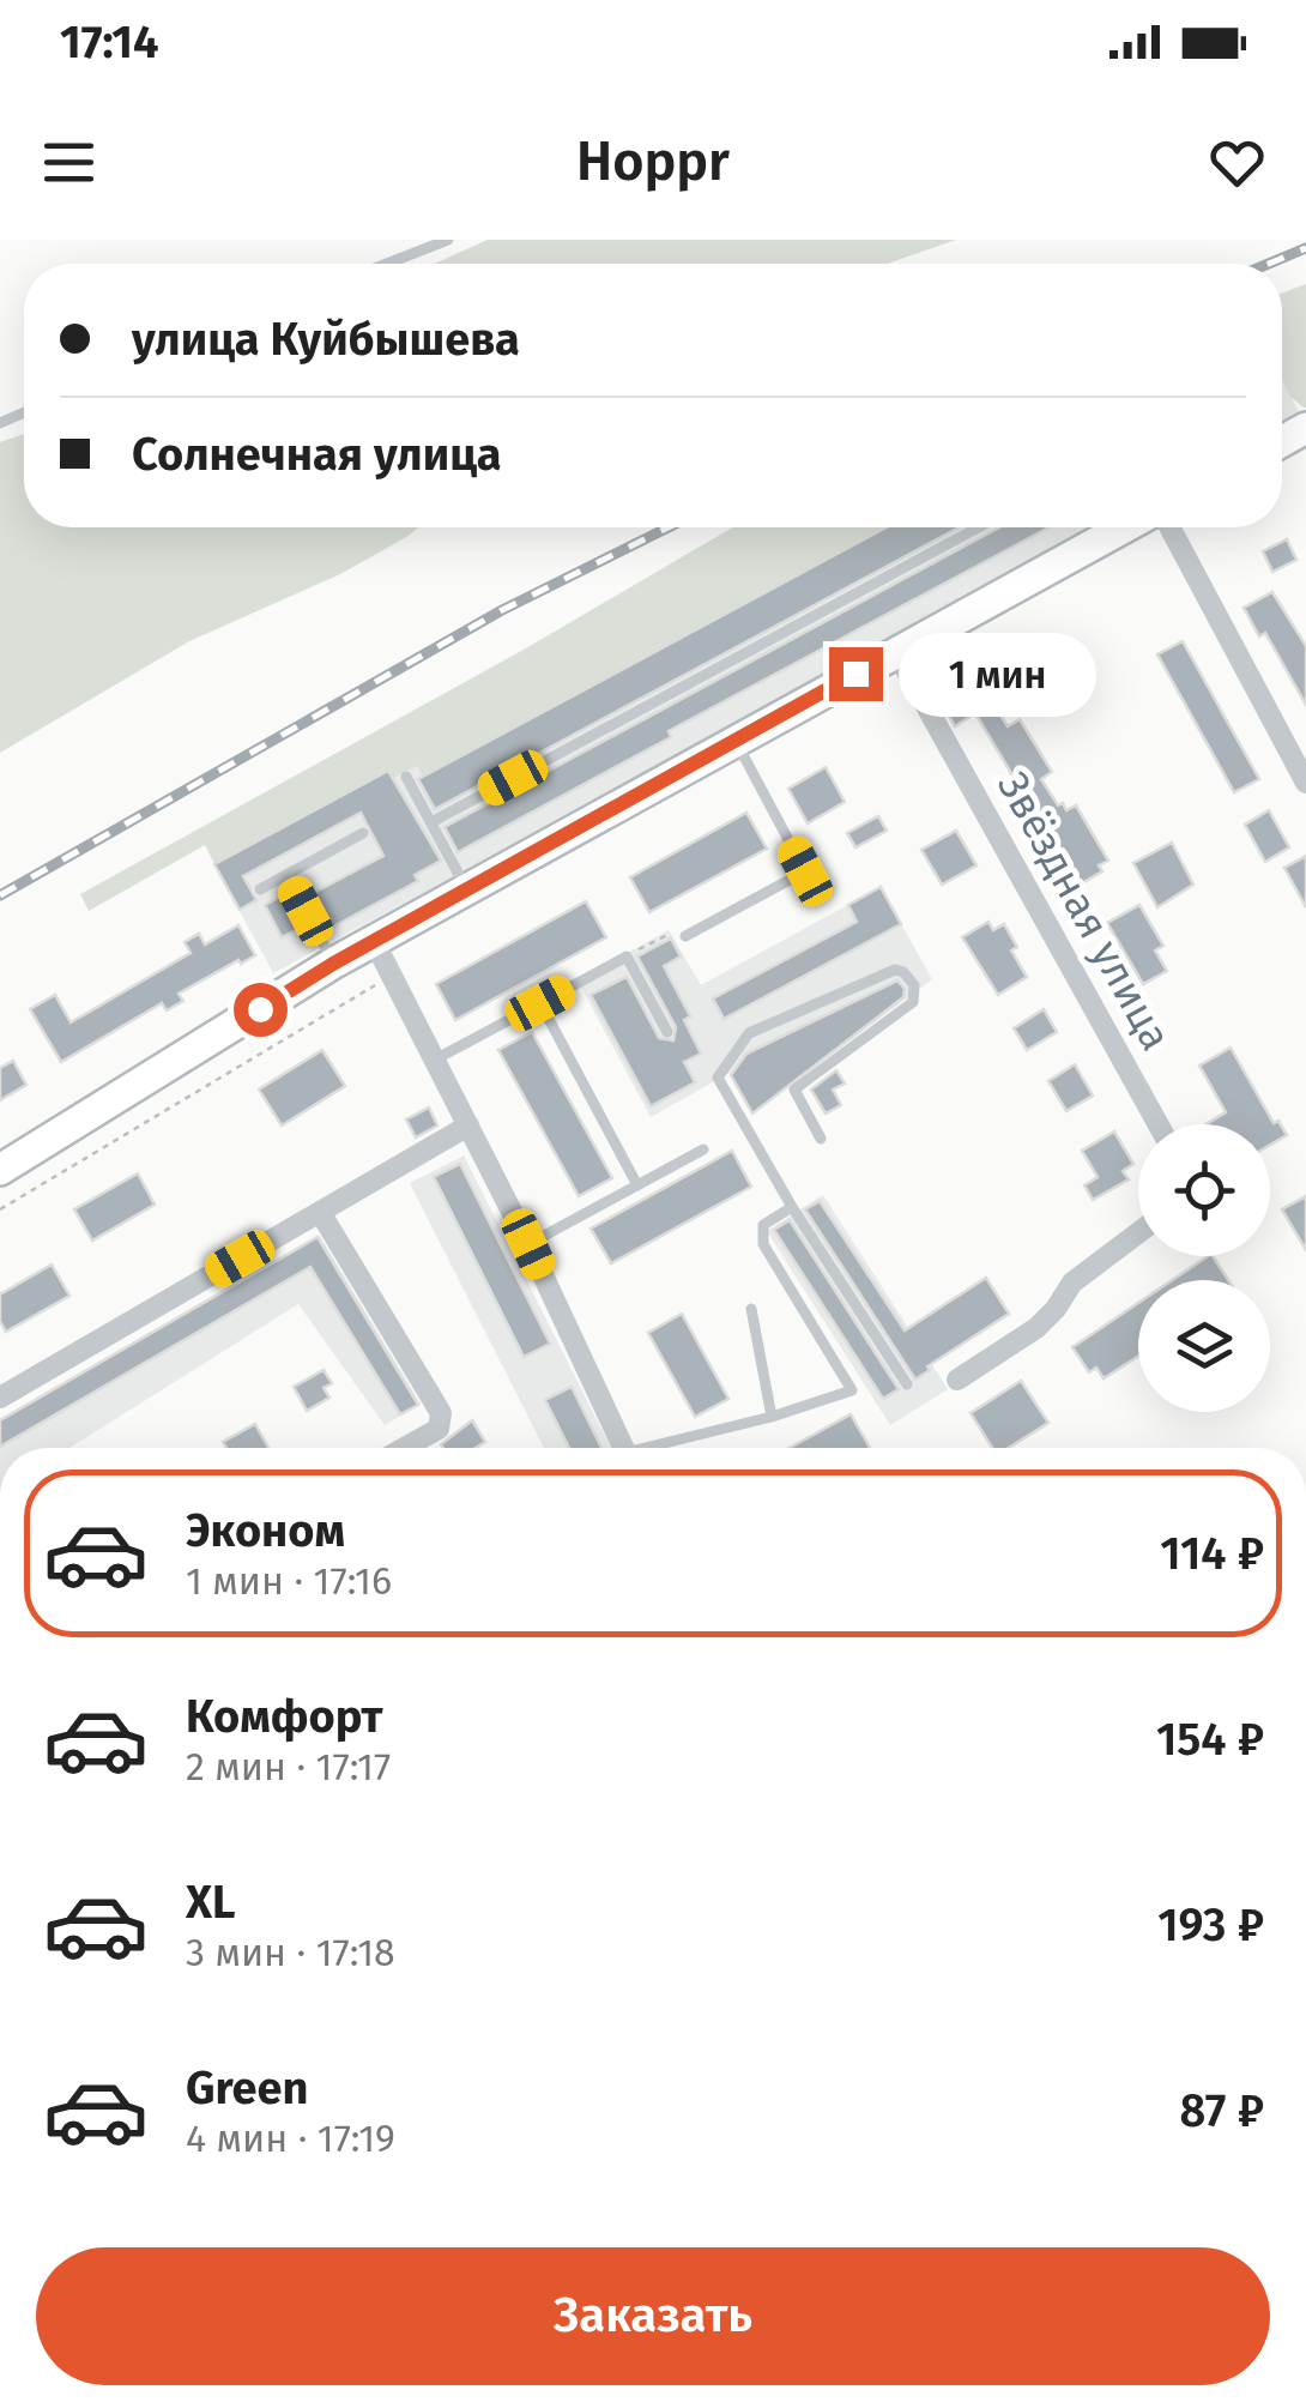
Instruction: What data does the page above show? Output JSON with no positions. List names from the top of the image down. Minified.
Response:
{"streets":{"street":["Звёздная улица"]},"page":{"status":"17:14","header":"Hoppr","banner":["улица Куйбышева","Солнечная улица"],"bubble":"1 мин","list":[{"name":"Эконом","note":"1 мин · 17:16","value":"114 ₽"},{"name":"Комфорт","note":"2 мин · 17:17","value":"154 ₽"},{"name":"XL","note":"3 мин · 17:18","value":"193 ₽"},{"name":"Green","note":"4 мин · 17:19","value":"87 ₽"}],"buttons":"Заказать"}}
